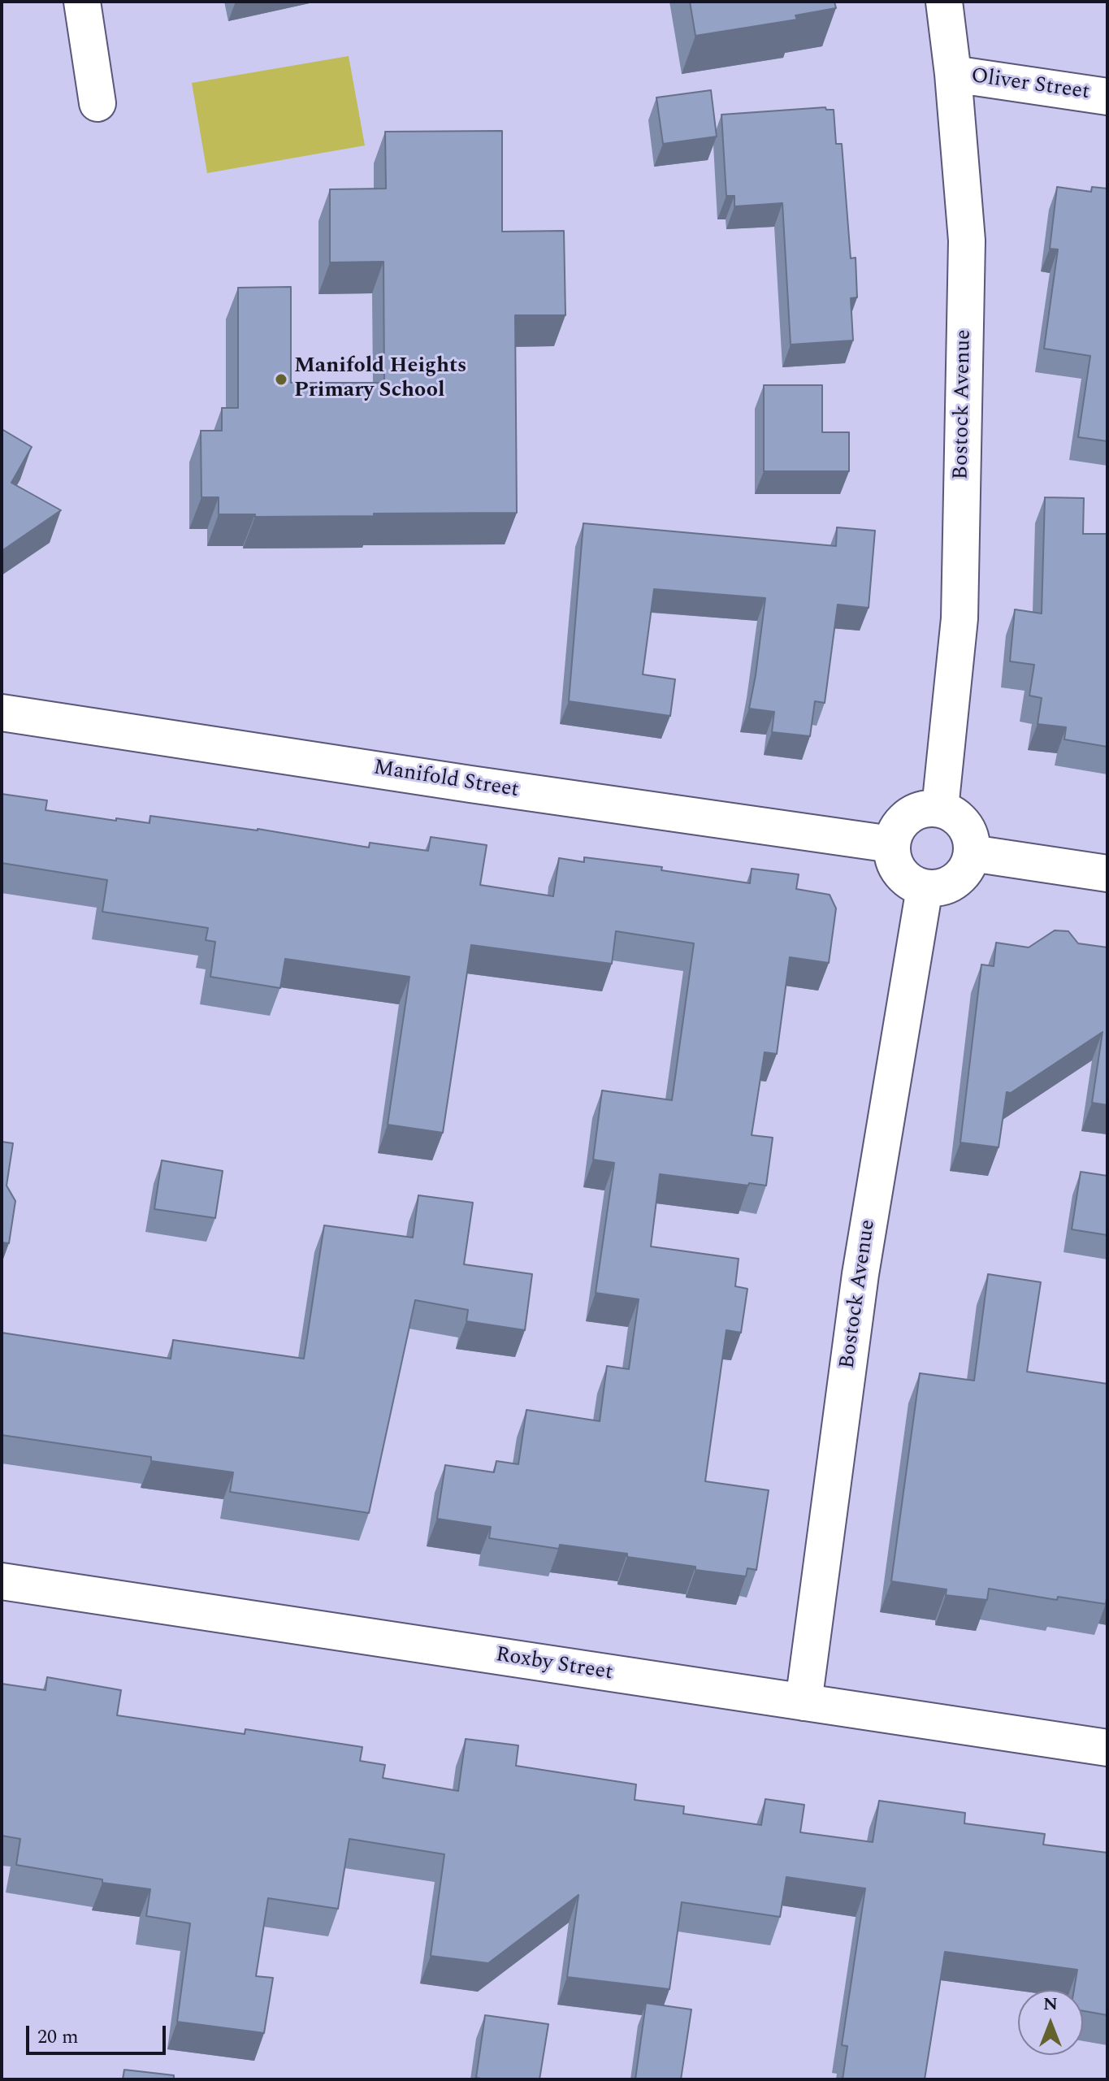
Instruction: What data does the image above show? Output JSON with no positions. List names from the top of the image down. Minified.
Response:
{"streets":{"street":["Oliver Street","Bostock Avenue","Manifold Street","Roxby Street"]},"crossings":[["Oliver Street","Bostock Avenue"],["Bostock Avenue","Manifold Street"],["Bostock Avenue","Roxby Street"]],"places":["Manifold Heights Primary School"],"scale_bar":"20 m","north":"top"}
